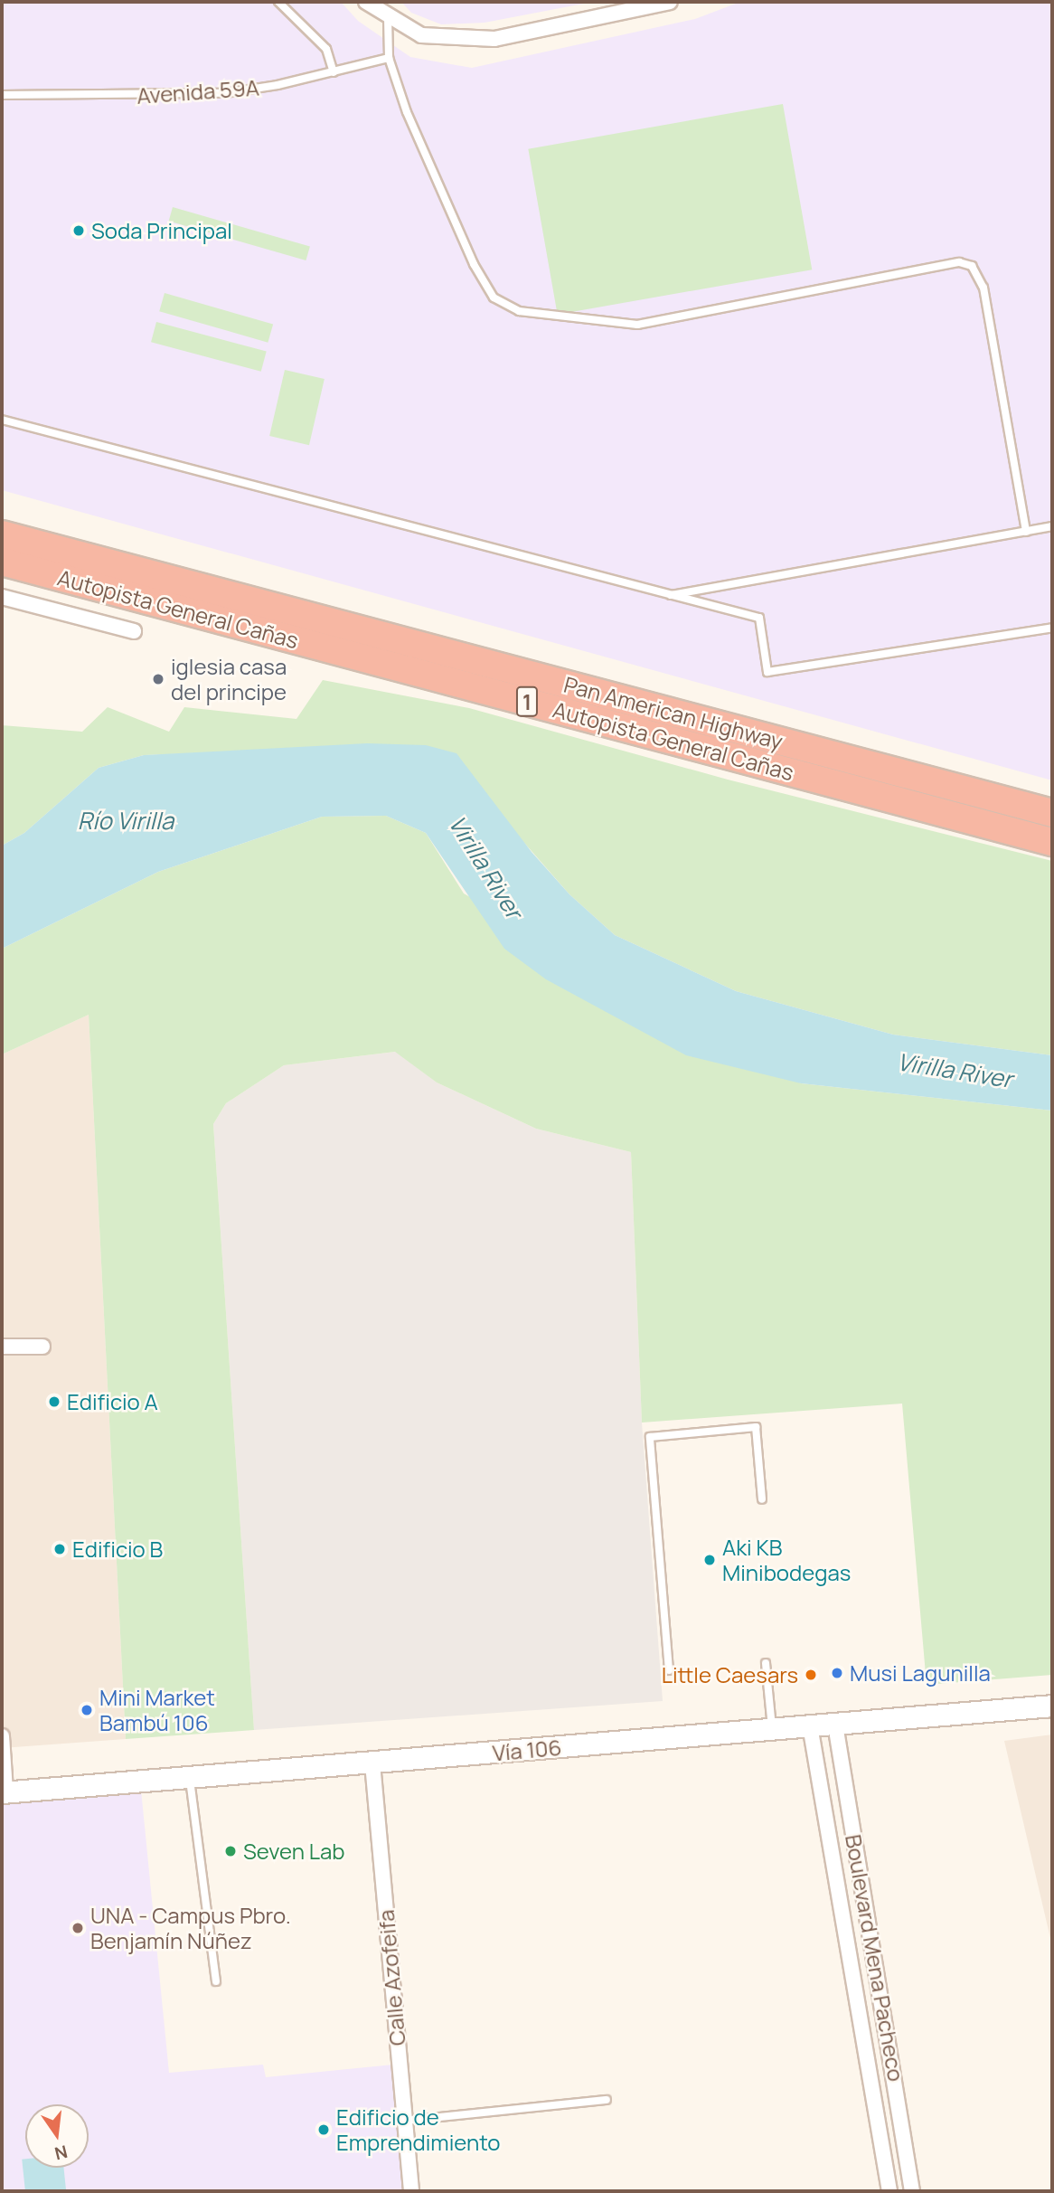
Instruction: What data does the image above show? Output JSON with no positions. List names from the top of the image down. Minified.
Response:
{"streets":{"highway":["Autopista General Cañas","1","Pan American Highway"],"main road":["Vía 106"],"street":["Boulevard Mena Pacheco","Calle Azofeifa"],"lane":["Avenida 59A"]},"crossings":[["Vía 106","Boulevard Mena Pacheco"],["Vía 106","Calle Azofeifa"]],"water":["Río Virilla","Virilla River"],"places":["Soda Principal","iglesia casa del principe","Edificio A","Edificio B","Aki KB Minibodegas","Musi Lagunilla","Little Caesars","Mini Market Bambú 106","Seven Lab","UNA - Campus Pbro. Benjamín Núñez","Edificio de Emprendimiento"],"north":"bottom"}
